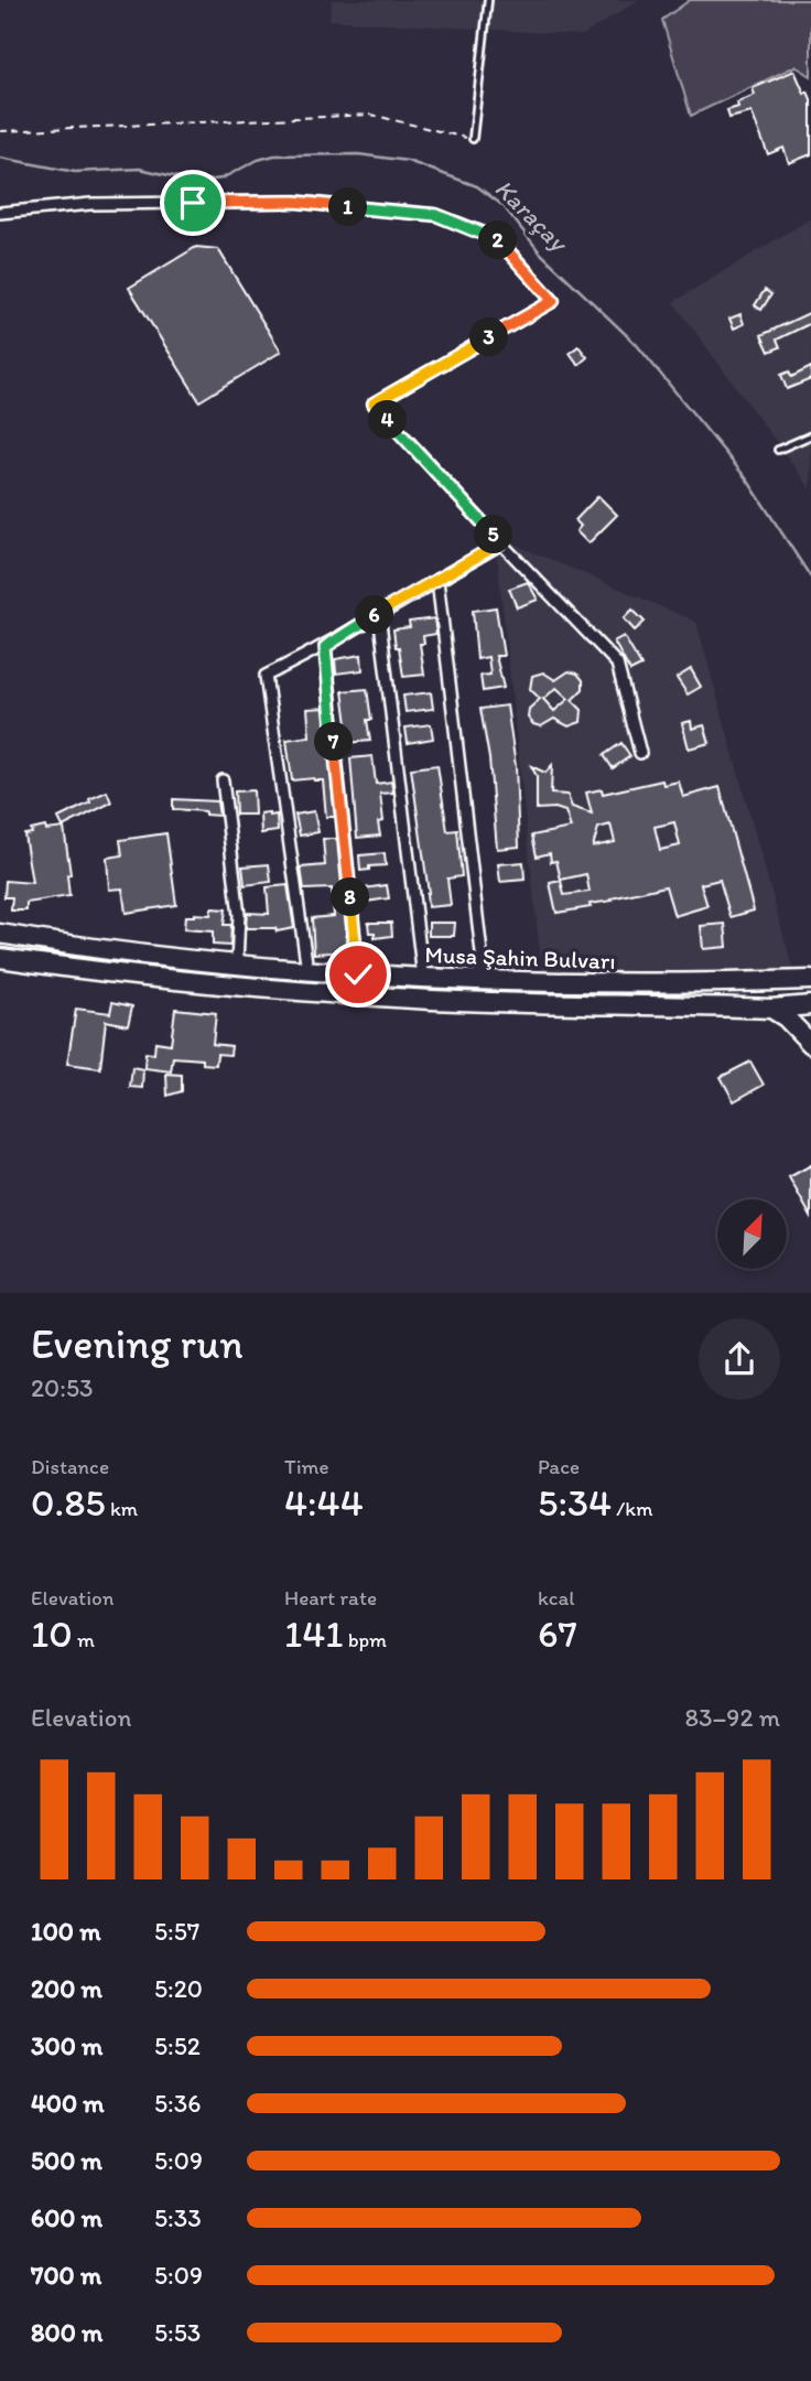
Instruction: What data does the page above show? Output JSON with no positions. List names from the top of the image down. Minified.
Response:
{"streets":{"highway":["Musa Şahin Bulvarı"]},"water":["Karaçay"],"north":"top right","page":{"pins":["1","2","3","4","5","6","7","8"],"heading":["Evening run","20:53"],"stats":[["Distance","0.85 km"],["Time","4:44"],["Pace","5:34 /km"],["Elevation","10 m"],["Heart rate","141 bpm"],["kcal","67"]],"chart":["Elevation","83–92 m"],"list":[{"name":"100 m","note":"5:57"},{"name":"200 m","note":"5:20"},{"name":"300 m","note":"5:52"},{"name":"400 m","note":"5:36"},{"name":"500 m","note":"5:09"},{"name":"600 m","note":"5:33"},{"name":"700 m","note":"5:09"},{"name":"800 m","note":"5:53"}]}}
